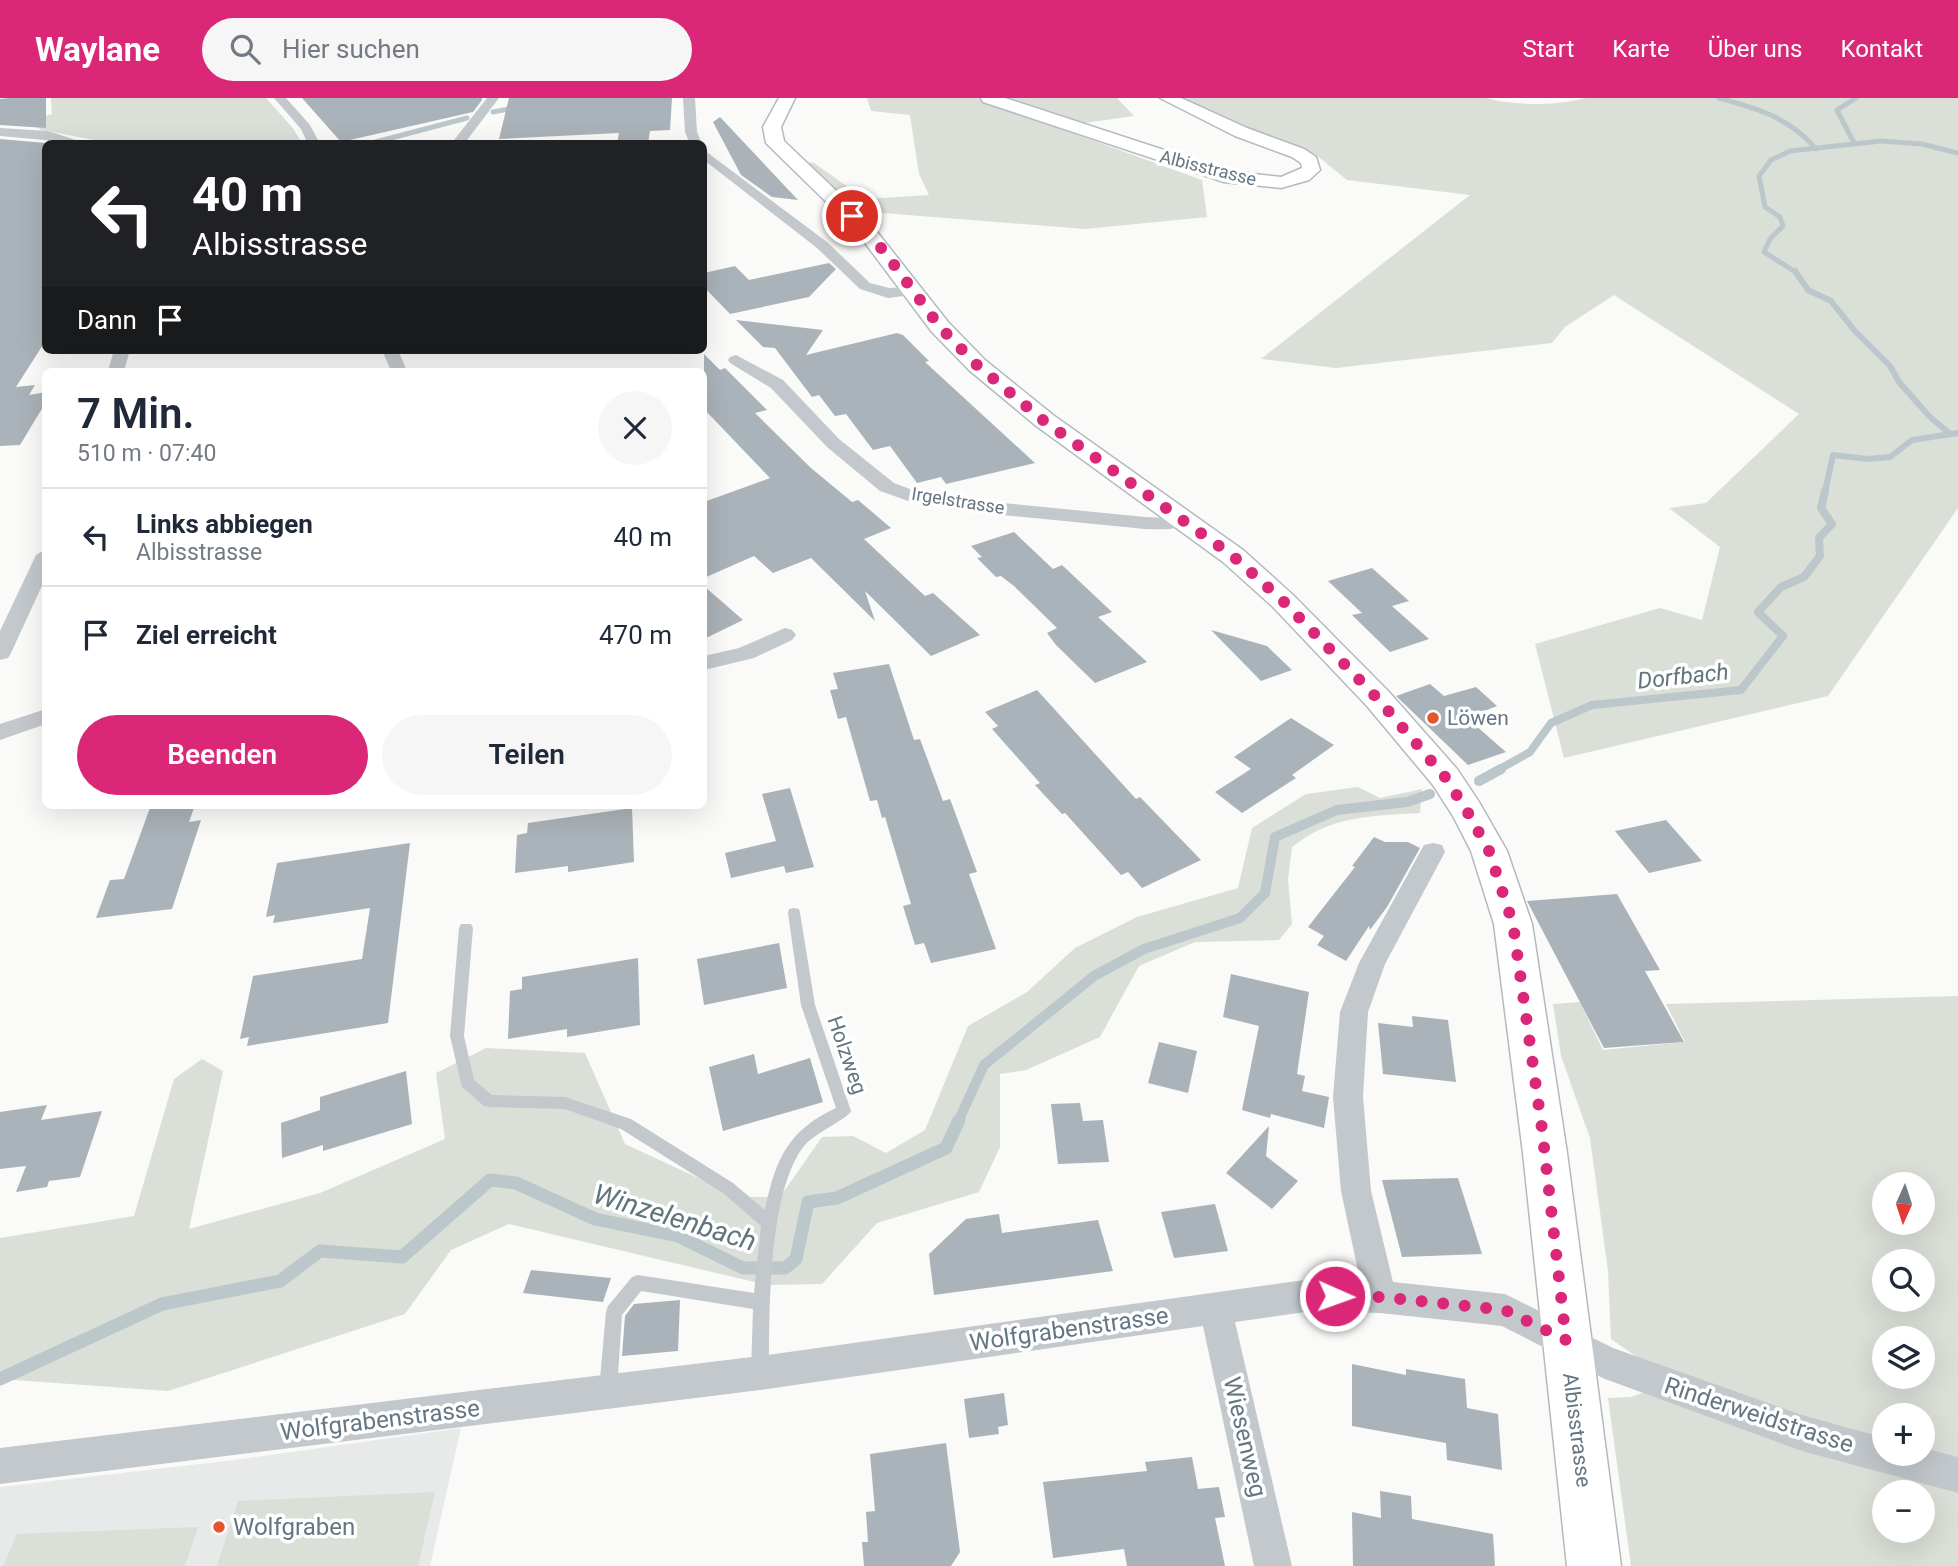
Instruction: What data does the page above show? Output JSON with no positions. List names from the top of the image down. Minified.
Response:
{"streets":{"main road":["Albisstrasse"],"street":["Irgelstrasse","Wolfgrabenstrasse","Rinderweidstrasse","Wiesenweg"],"lane":["Holzweg"]},"crossings":[["Albisstrasse","Irgelstrasse"],["Albisstrasse","Wolfgrabenstrasse"],["Albisstrasse","Rinderweidstrasse"],["Wolfgrabenstrasse","Rinderweidstrasse"],["Wolfgrabenstrasse","Wiesenweg"]],"water":["Dorfbach","Winzelenbach"],"places":["Löwen","Wolfgraben"],"north":"bottom","page":{"header":"Waylane","search":"Hier suchen","nav":["Start","Karte","Über uns","Kontakt"],"turn":["40 m","Albisstrasse"],"then":"Dann","heading":["7 Min.","510 m · 07:40"],"list":[{"name":"Links abbiegen","note":"Albisstrasse","value":"40 m"},{"name":"Ziel erreicht","value":"470 m"}],"buttons":["Beenden","Teilen"],"map_buttons":["+","−"]}}
